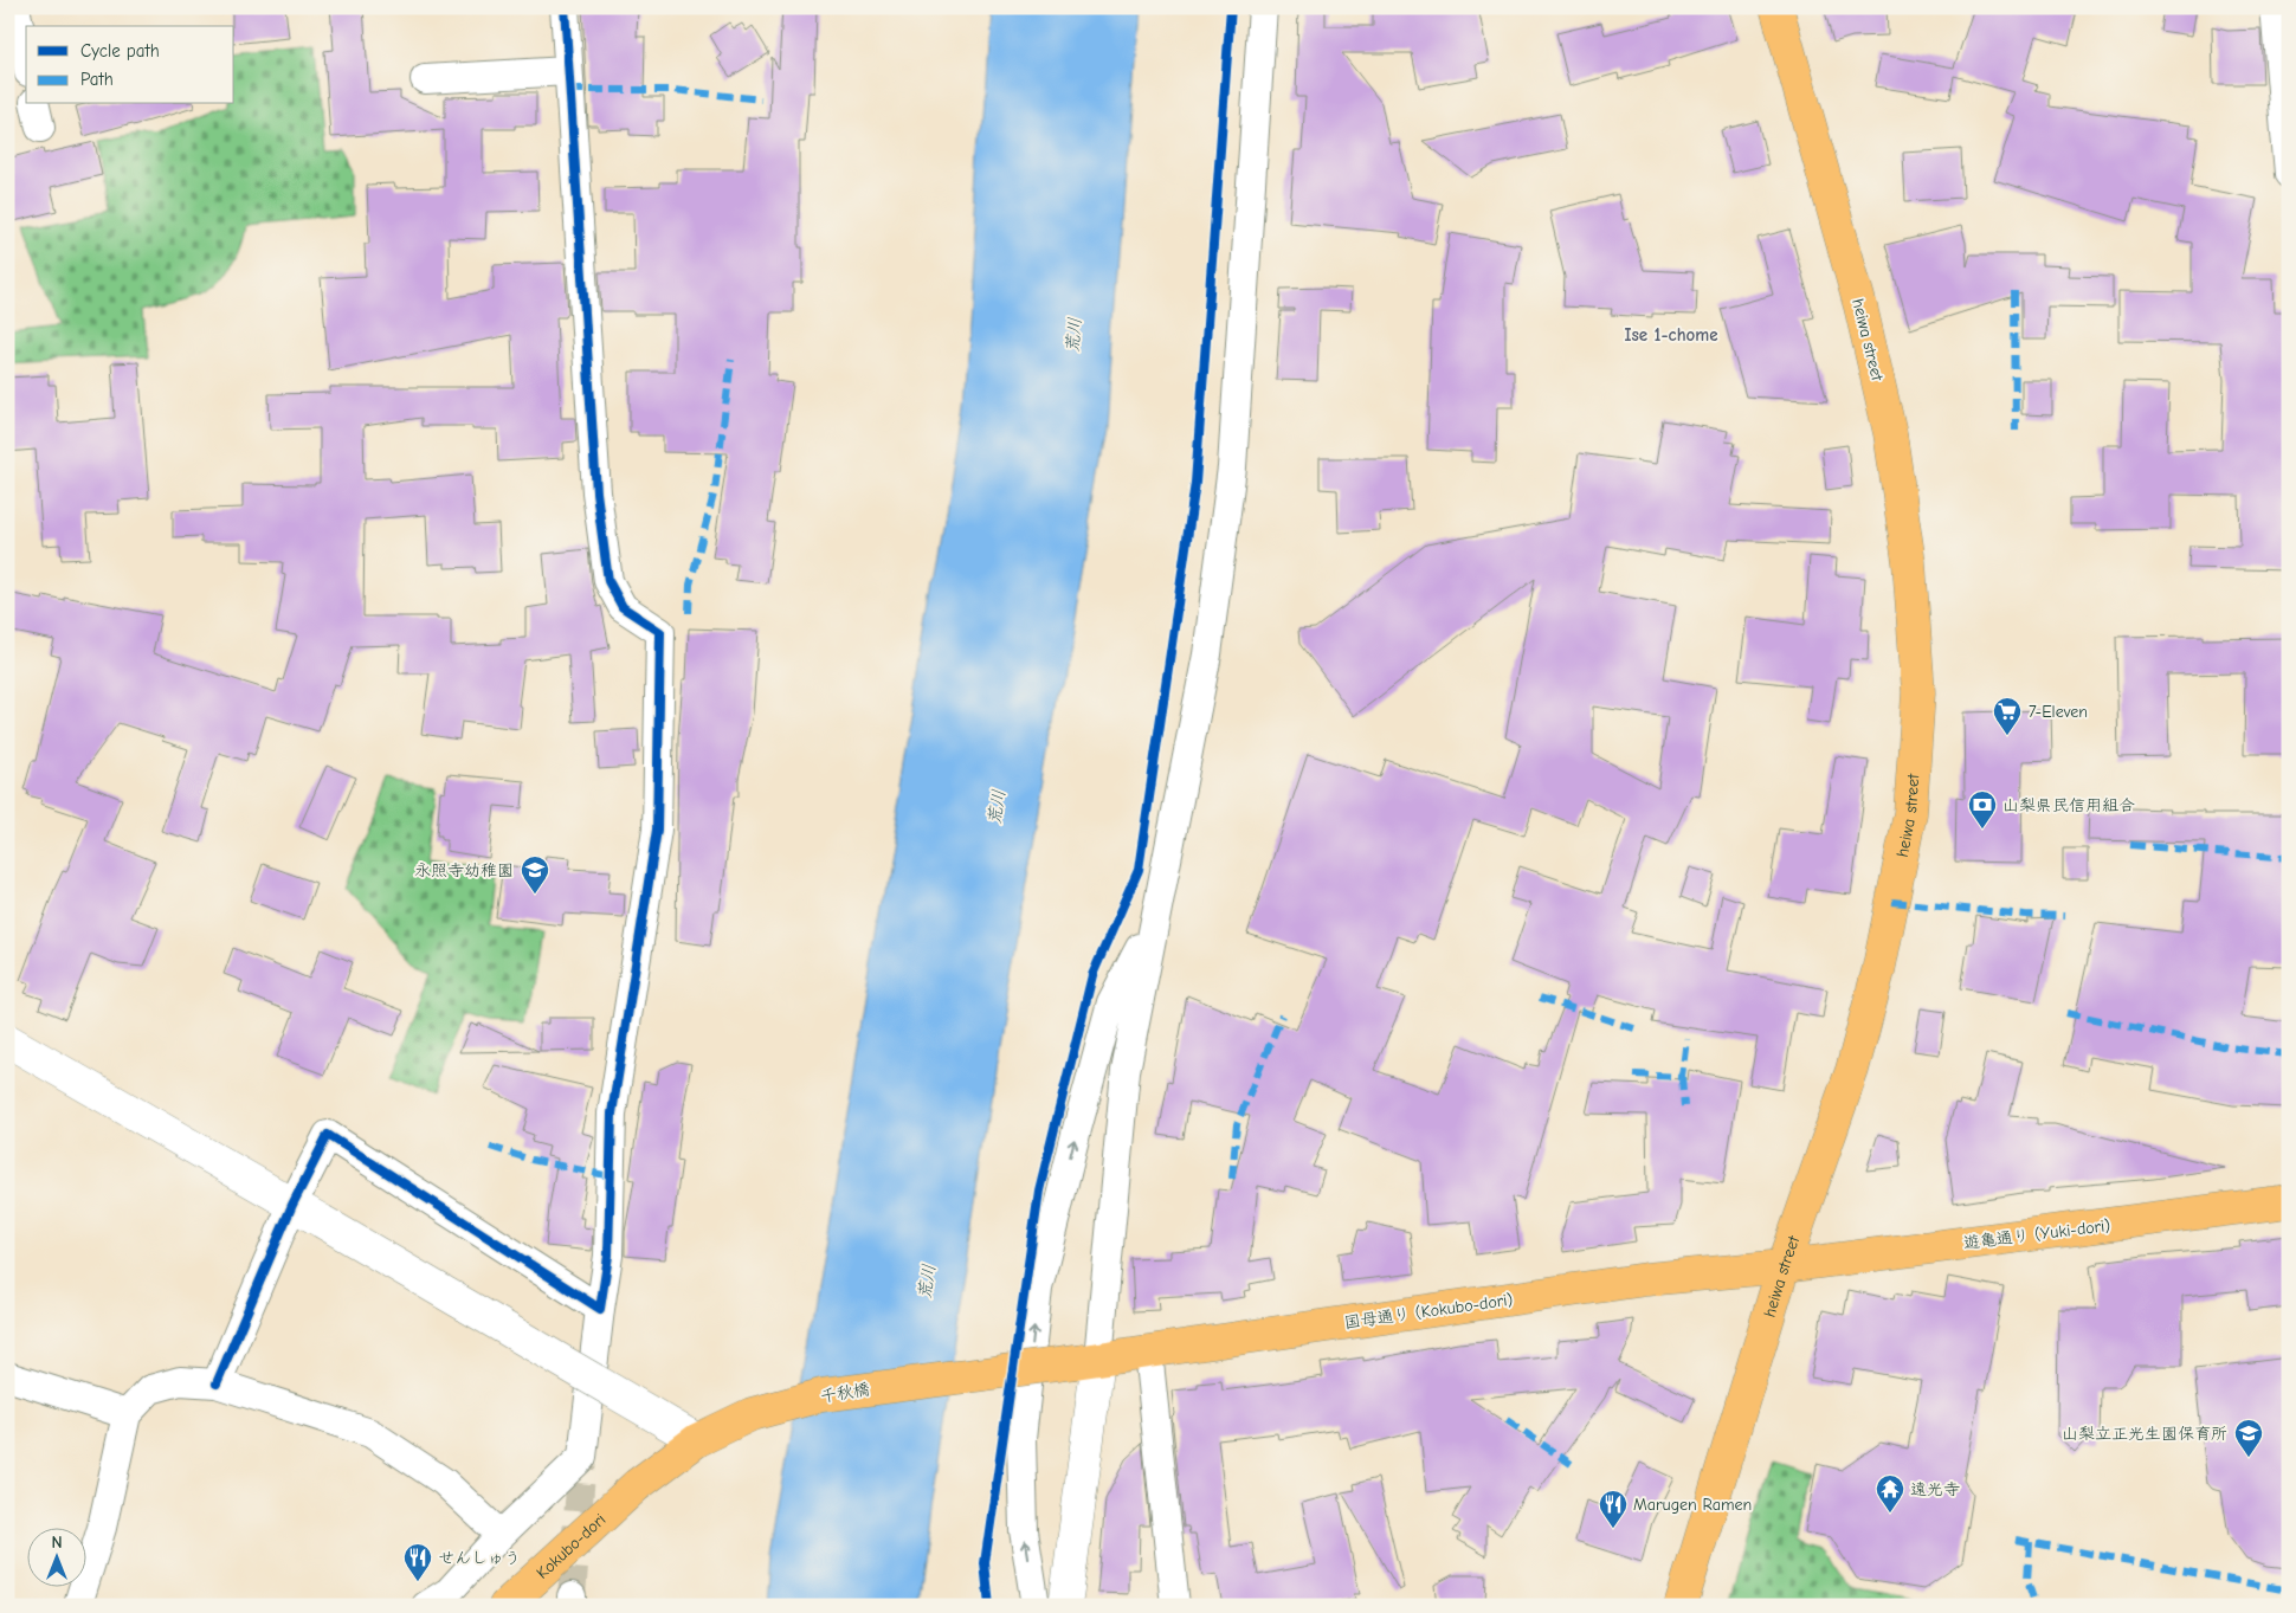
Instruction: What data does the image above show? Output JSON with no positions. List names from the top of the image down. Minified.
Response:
{"streets":{"main road":["heiwa street","遊亀通り (Yuki-dori)","国母通り (Kokubo-dori)","千秋橋","Kokubo-dori"]},"crossings":[["heiwa street","遊亀通り (Yuki-dori)"],["heiwa street","国母通り (Kokubo-dori)"],["遊亀通り (Yuki-dori)","国母通り (Kokubo-dori)"],["国母通り (Kokubo-dori)","千秋橋"],["千秋橋","Kokubo-dori"]],"districts":["Ise 1-chome"],"water":["荒川"],"places":{"supermarket":["7-Eleven"],"bank":["山梨県民信用組合"],"school or university":["永照寺幼稚園","山梨立正光生園保育所"],"temple":["遠光寺"],"restaurant":["Marugen Ramen","せんしゅう"]},"legend":["Cycle path","Path"],"north":"top"}
